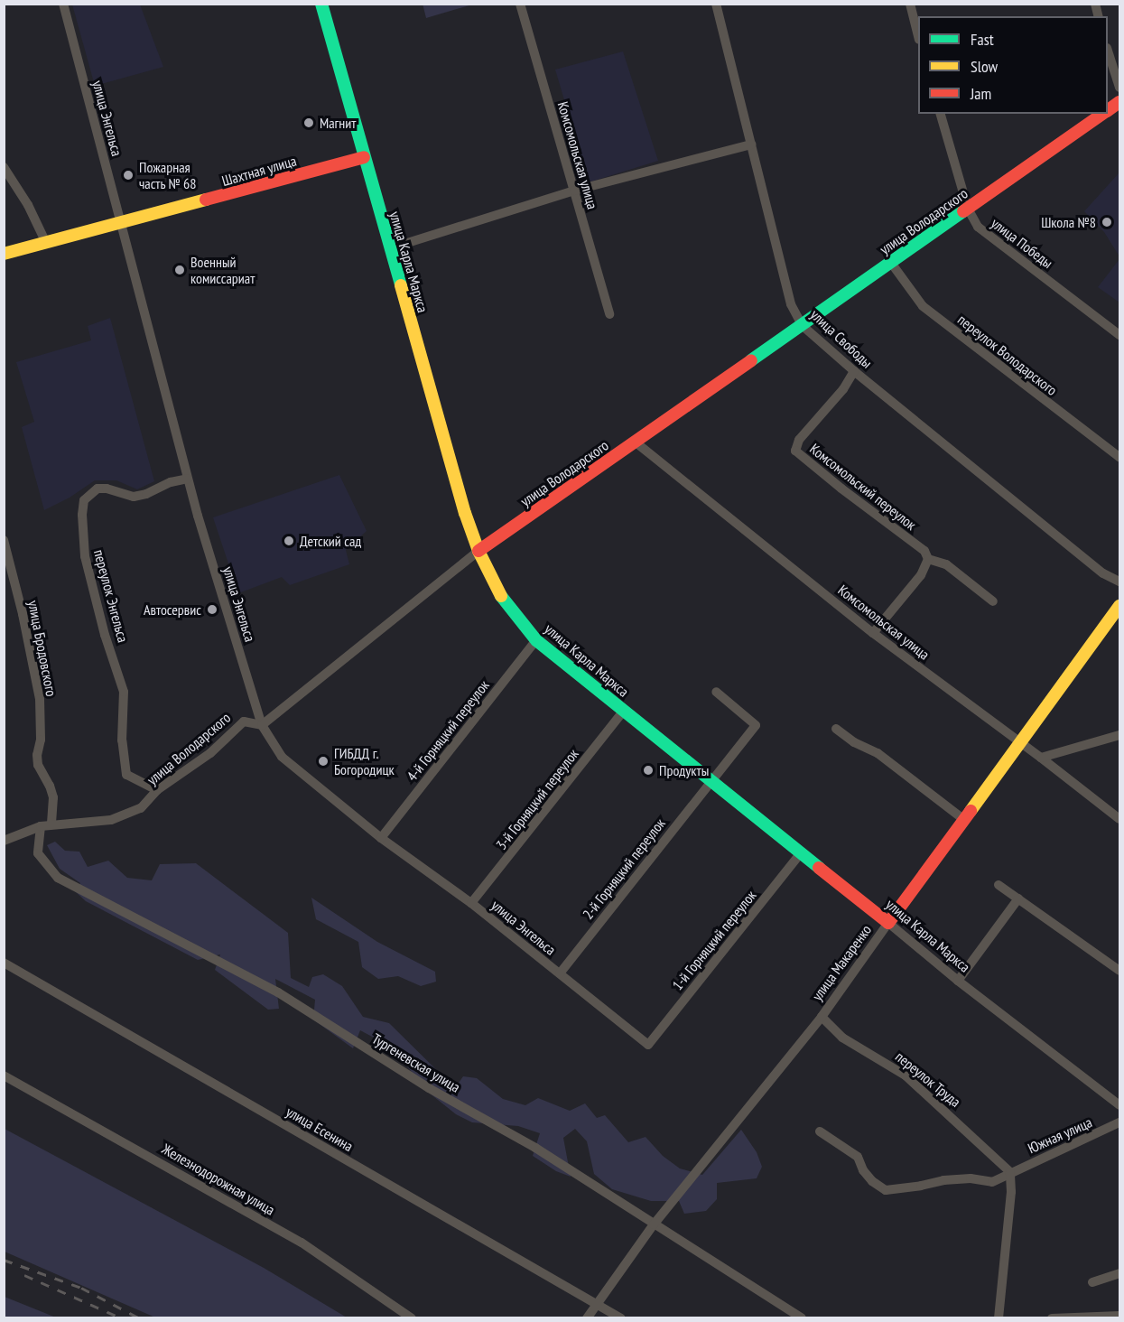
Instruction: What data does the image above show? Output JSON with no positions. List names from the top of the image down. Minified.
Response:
{"streets":{"main road":["Шахтная улица","улица Володарского","улица Карла Маркса","улица Макаренко"],"street":["улица Энгельса","Комсомольская улица","улица Победы","улица Свободы","переулок Володарского","Комсомольский переулок","переулок Энгельса","улица Бродовского","4-й Горняцкий переулок","3-й Горняцкий переулок","2-й Горняцкий переулок","1-й Горняцкий переулок","Тургеневская улица","переулок Труда","улица Есенина","Южная улица","Железнодорожная улица"]},"crossings":[["улица Энгельса","Шахтная улица"],["улица Энгельса","улица Володарского"],["улица Энгельса","переулок Энгельса"],["улица Энгельса","4-й Горняцкий переулок"],["улица Энгельса","3-й Горняцкий переулок"],["улица Энгельса","2-й Горняцкий переулок"],["улица Энгельса","1-й Горняцкий переулок"],["Комсомольская улица","улица Володарского"],["Комсомольская улица","улица Макаренко"],["Шахтная улица","улица Карла Маркса"],["улица Володарского","улица Победы"],["улица Володарского","улица Карла Маркса"],["улица Володарского","улица Свободы"],["улица Володарского","переулок Володарского"],["улица Володарского","переулок Энгельса"],["улица Володарского","улица Бродовского"],["улица Володарского","Тургеневская улица"],["улица Карла Маркса","4-й Горняцкий переулок"],["улица Карла Маркса","3-й Горняцкий переулок"],["улица Карла Маркса","2-й Горняцкий переулок"],["улица Карла Маркса","1-й Горняцкий переулок"],["улица Карла Маркса","улица Макаренко"],["улица Свободы","Комсомольский переулок"],["улица Макаренко","Тургеневская улица"],["улица Макаренко","переулок Труда"],["улица Макаренко","улица Есенина"],["переулок Труда","Южная улица"]],"places":["Магнит","Пожарная часть № 68","Школа №8","Военный комиссариат","Детский сад","Автосервис","ГИБДД г. Богородицк","Продукты"],"legend":["Fast","Slow","Jam"]}
